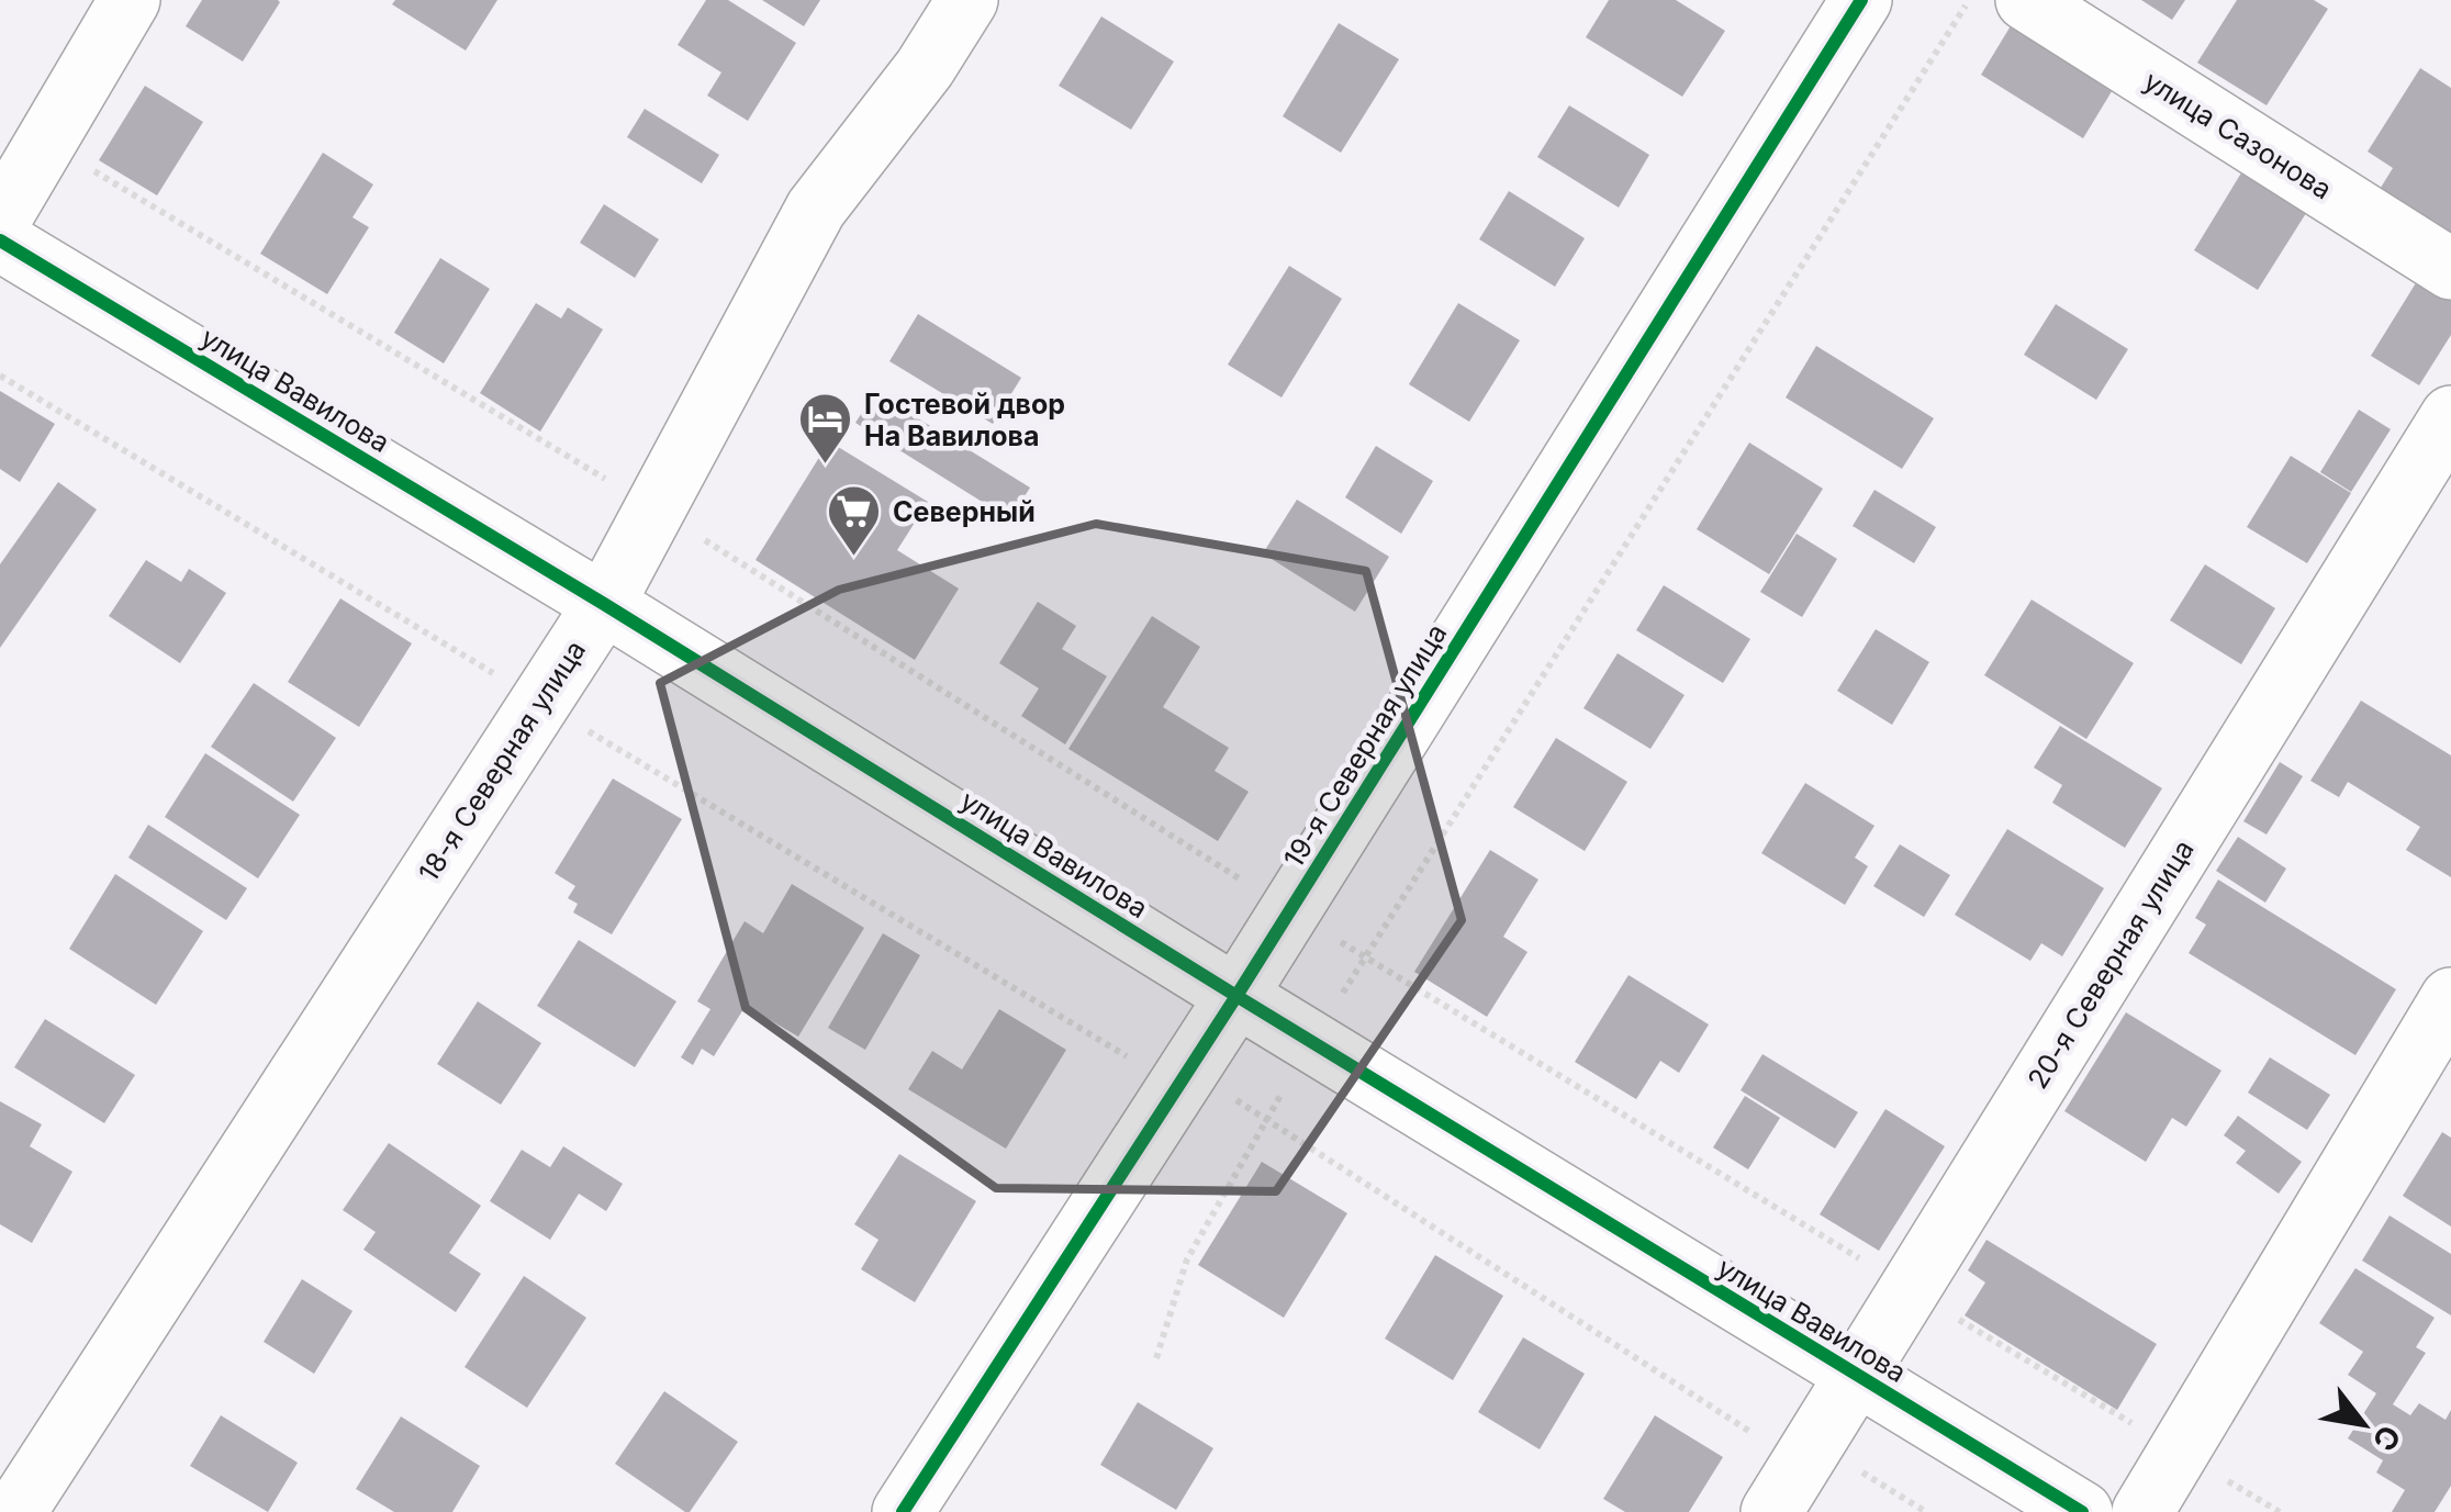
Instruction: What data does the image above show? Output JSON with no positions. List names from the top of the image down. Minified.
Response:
{"streets":{"street":["улица Сазонова","улица Вавилова","19-я Северная улица","18-я Северная улица","20-я Северная улица"]},"crossings":[["улица Вавилова","19-я Северная улица"],["улица Вавилова","18-я Северная улица"],["улица Вавилова","20-я Северная улица"]],"places":{"hotel":["Гостевой двор На Вавилова"],"supermarket":["Северный"]},"north":"bottom right"}
